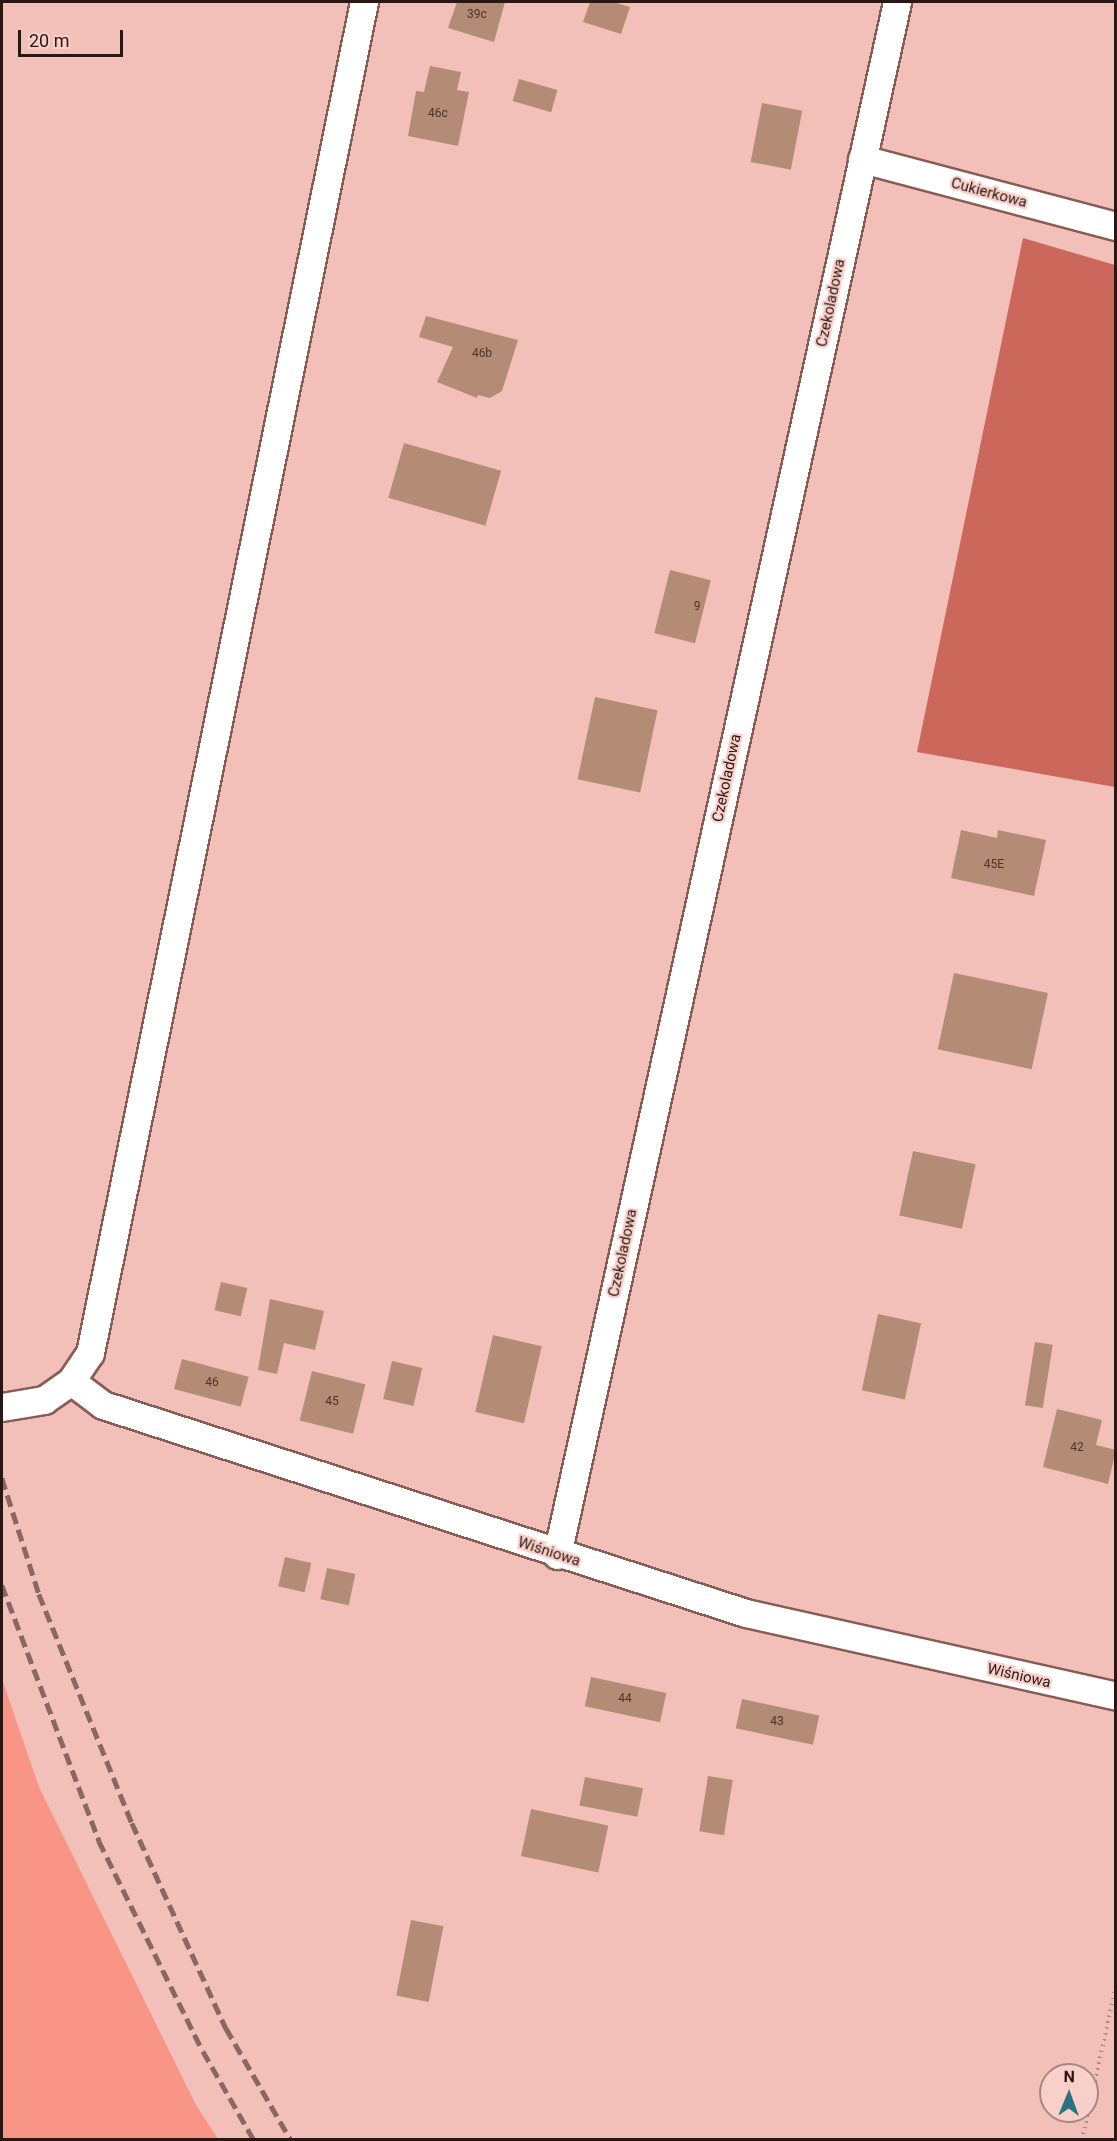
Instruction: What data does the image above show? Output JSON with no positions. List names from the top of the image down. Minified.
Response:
{"streets":{"street":["Cukierkowa","Czekoladowa","Wiśniowa"]},"crossings":[["Cukierkowa","Czekoladowa"],["Czekoladowa","Wiśniowa"]],"house_numbers":["39c","46c","46b","9","45E","46","45","42","44","43"],"scale_bar":"20 m","north":"top"}
